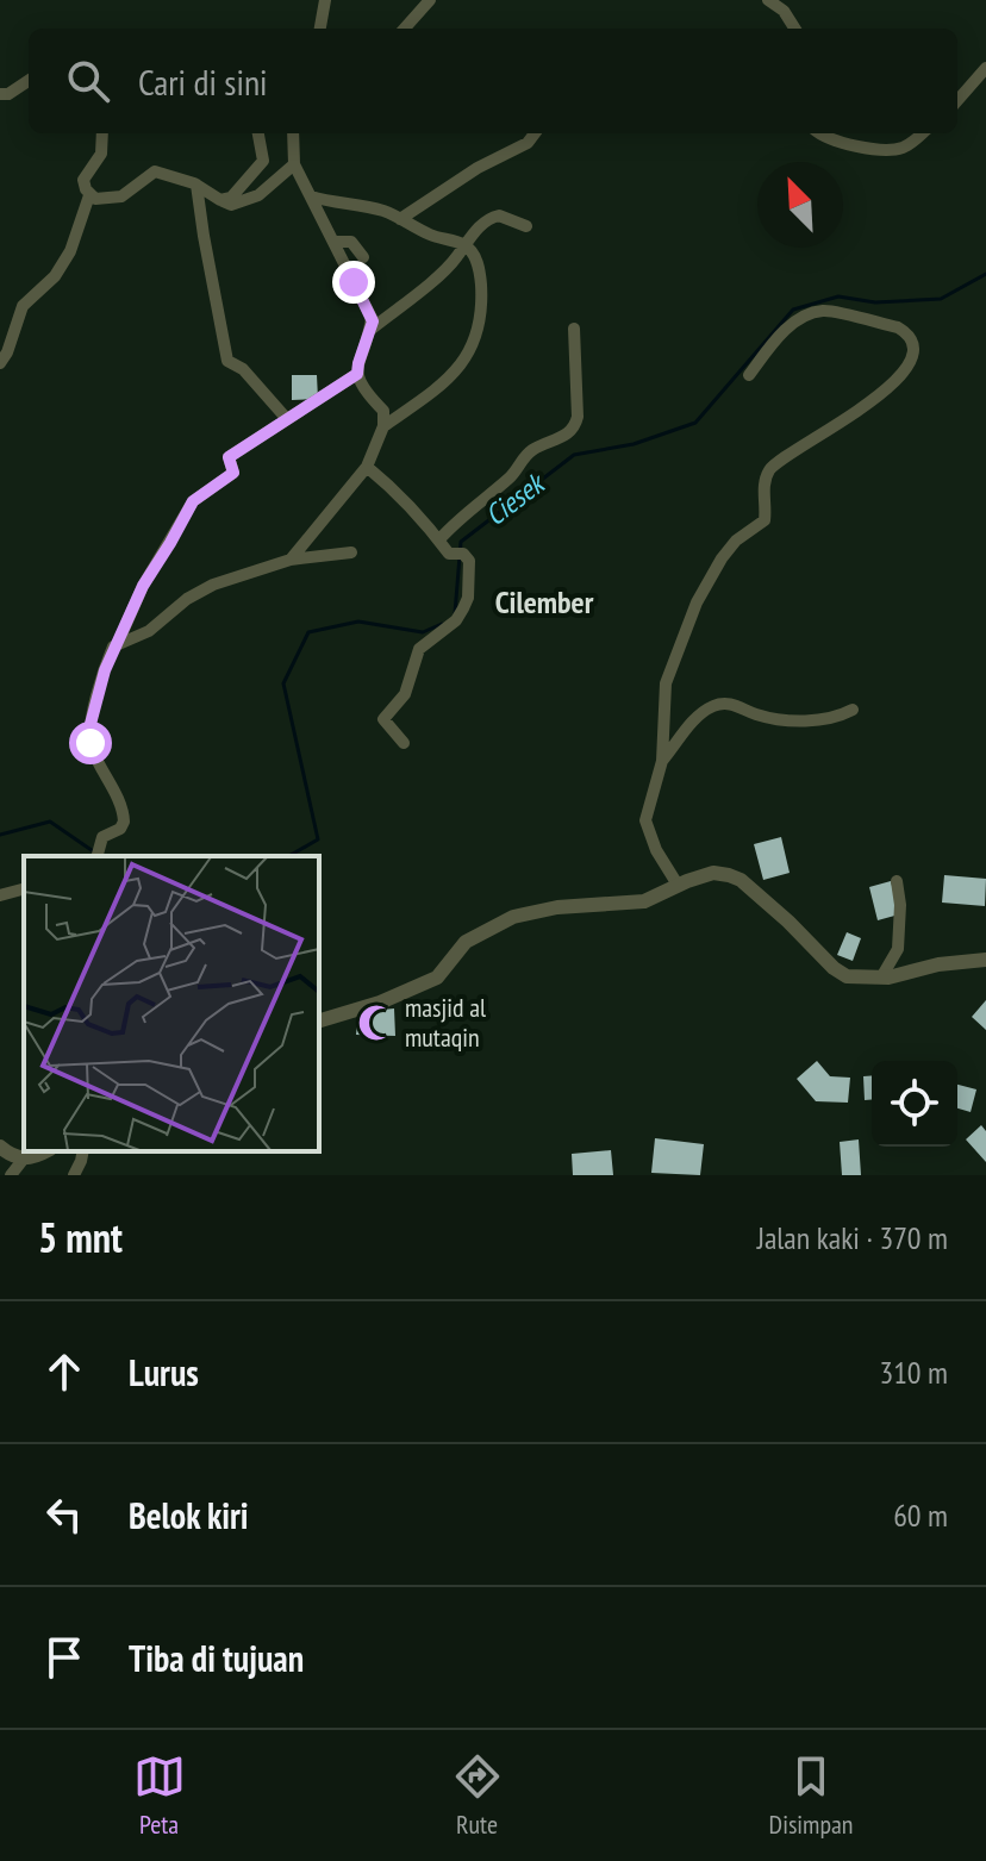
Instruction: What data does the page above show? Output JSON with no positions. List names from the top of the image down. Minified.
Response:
{"districts":["Cilember"],"water":["Ciesek"],"places":{"mosque":["masjid al mutaqin"]},"north":"top left","page":{"search":"Cari di sini","heading":["5 mnt","Jalan kaki · 370 m"],"list":[["Lurus","310 m"],["Belok kiri","60 m"],"Tiba di tujuan"],"nav":["Peta","Rute","Disimpan"]}}
